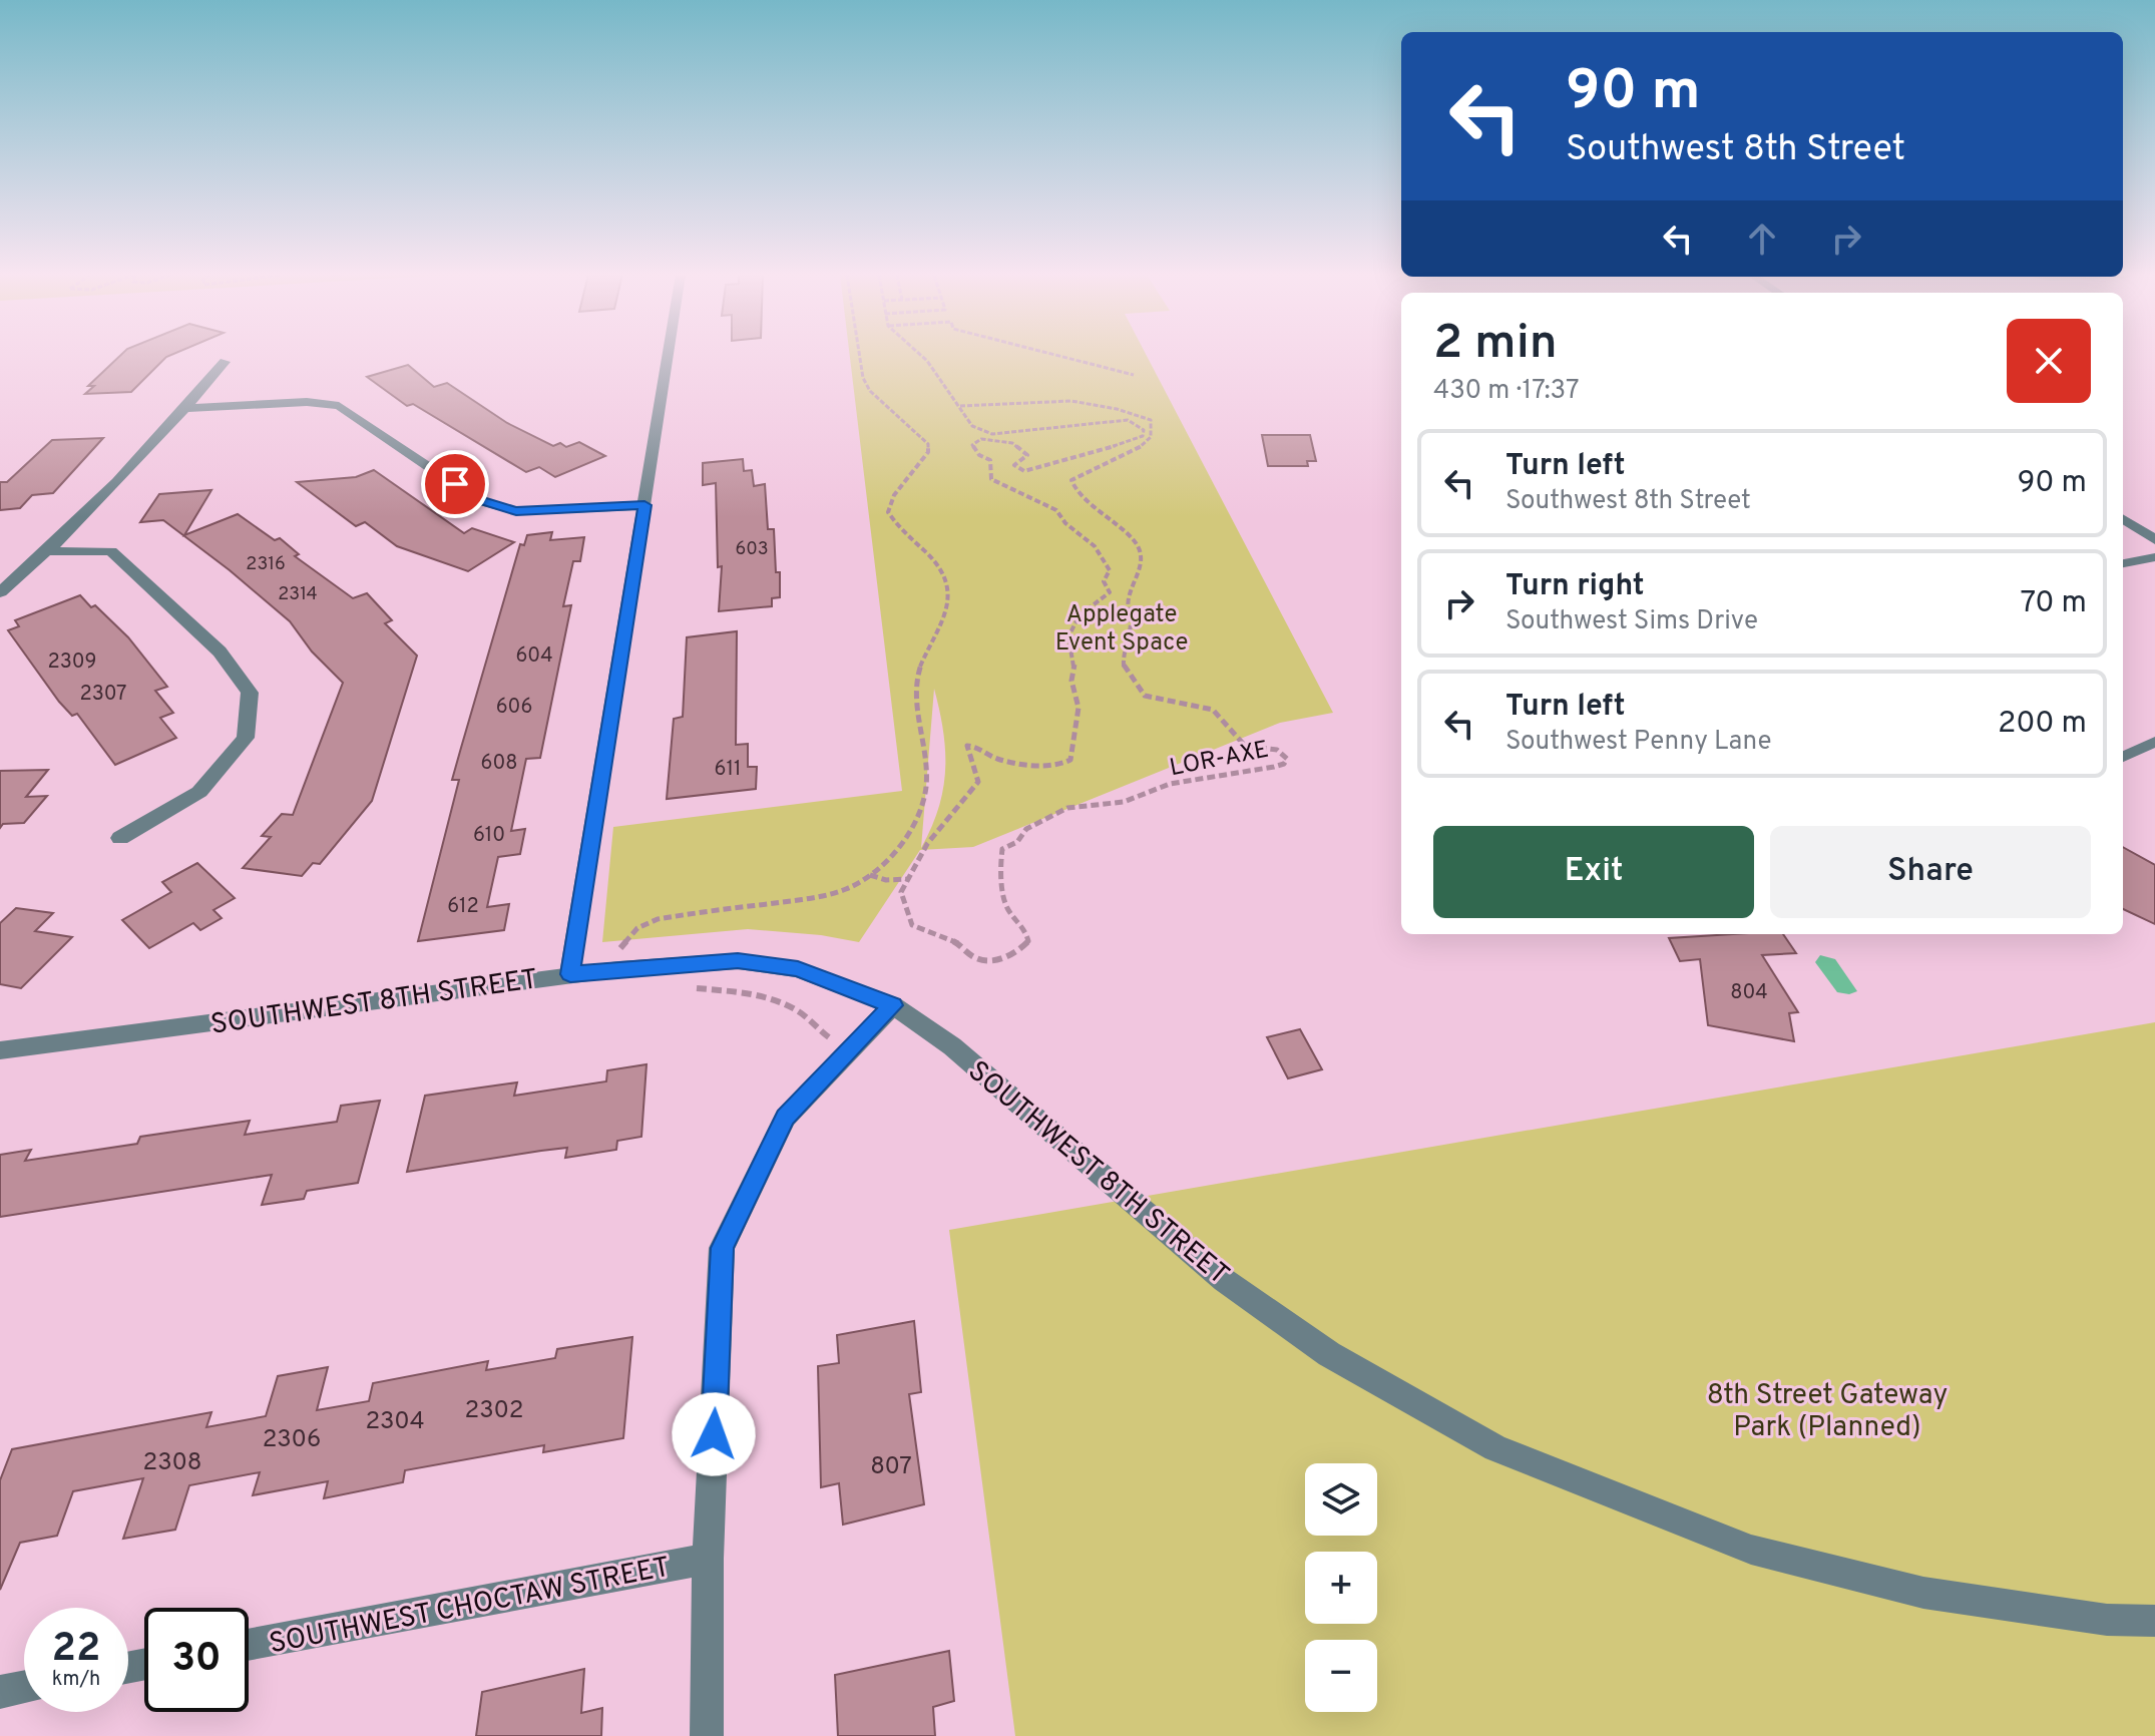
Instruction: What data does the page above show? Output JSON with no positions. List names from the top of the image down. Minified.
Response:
{"streets":{"street":["SOUTHWEST 8TH STREET","SOUTHWEST CHOCTAW STREET"],"path":["LOR-AXE"]},"parks":["Applegate Event Space","8th Street Gateway Park (Planned)"],"house_numbers":["603","2316","2314","604","2309","2307","606","608","611","610","612","804","2302","2304","2306","2308","807"],"page":{"turn":["90 m","Southwest 8th Street"],"heading":["2 min","430 m · 17:37"],"list":[{"name":"Turn left","note":"Southwest 8th Street","value":"90 m"},{"name":"Turn right","note":"Southwest Sims Drive","value":"70 m"},{"name":"Turn left","note":"Southwest Penny Lane","value":"200 m"}],"buttons":["Exit","Share"],"map_buttons":["+","−"],"speed":"22 km/h","limit":"30"}}
